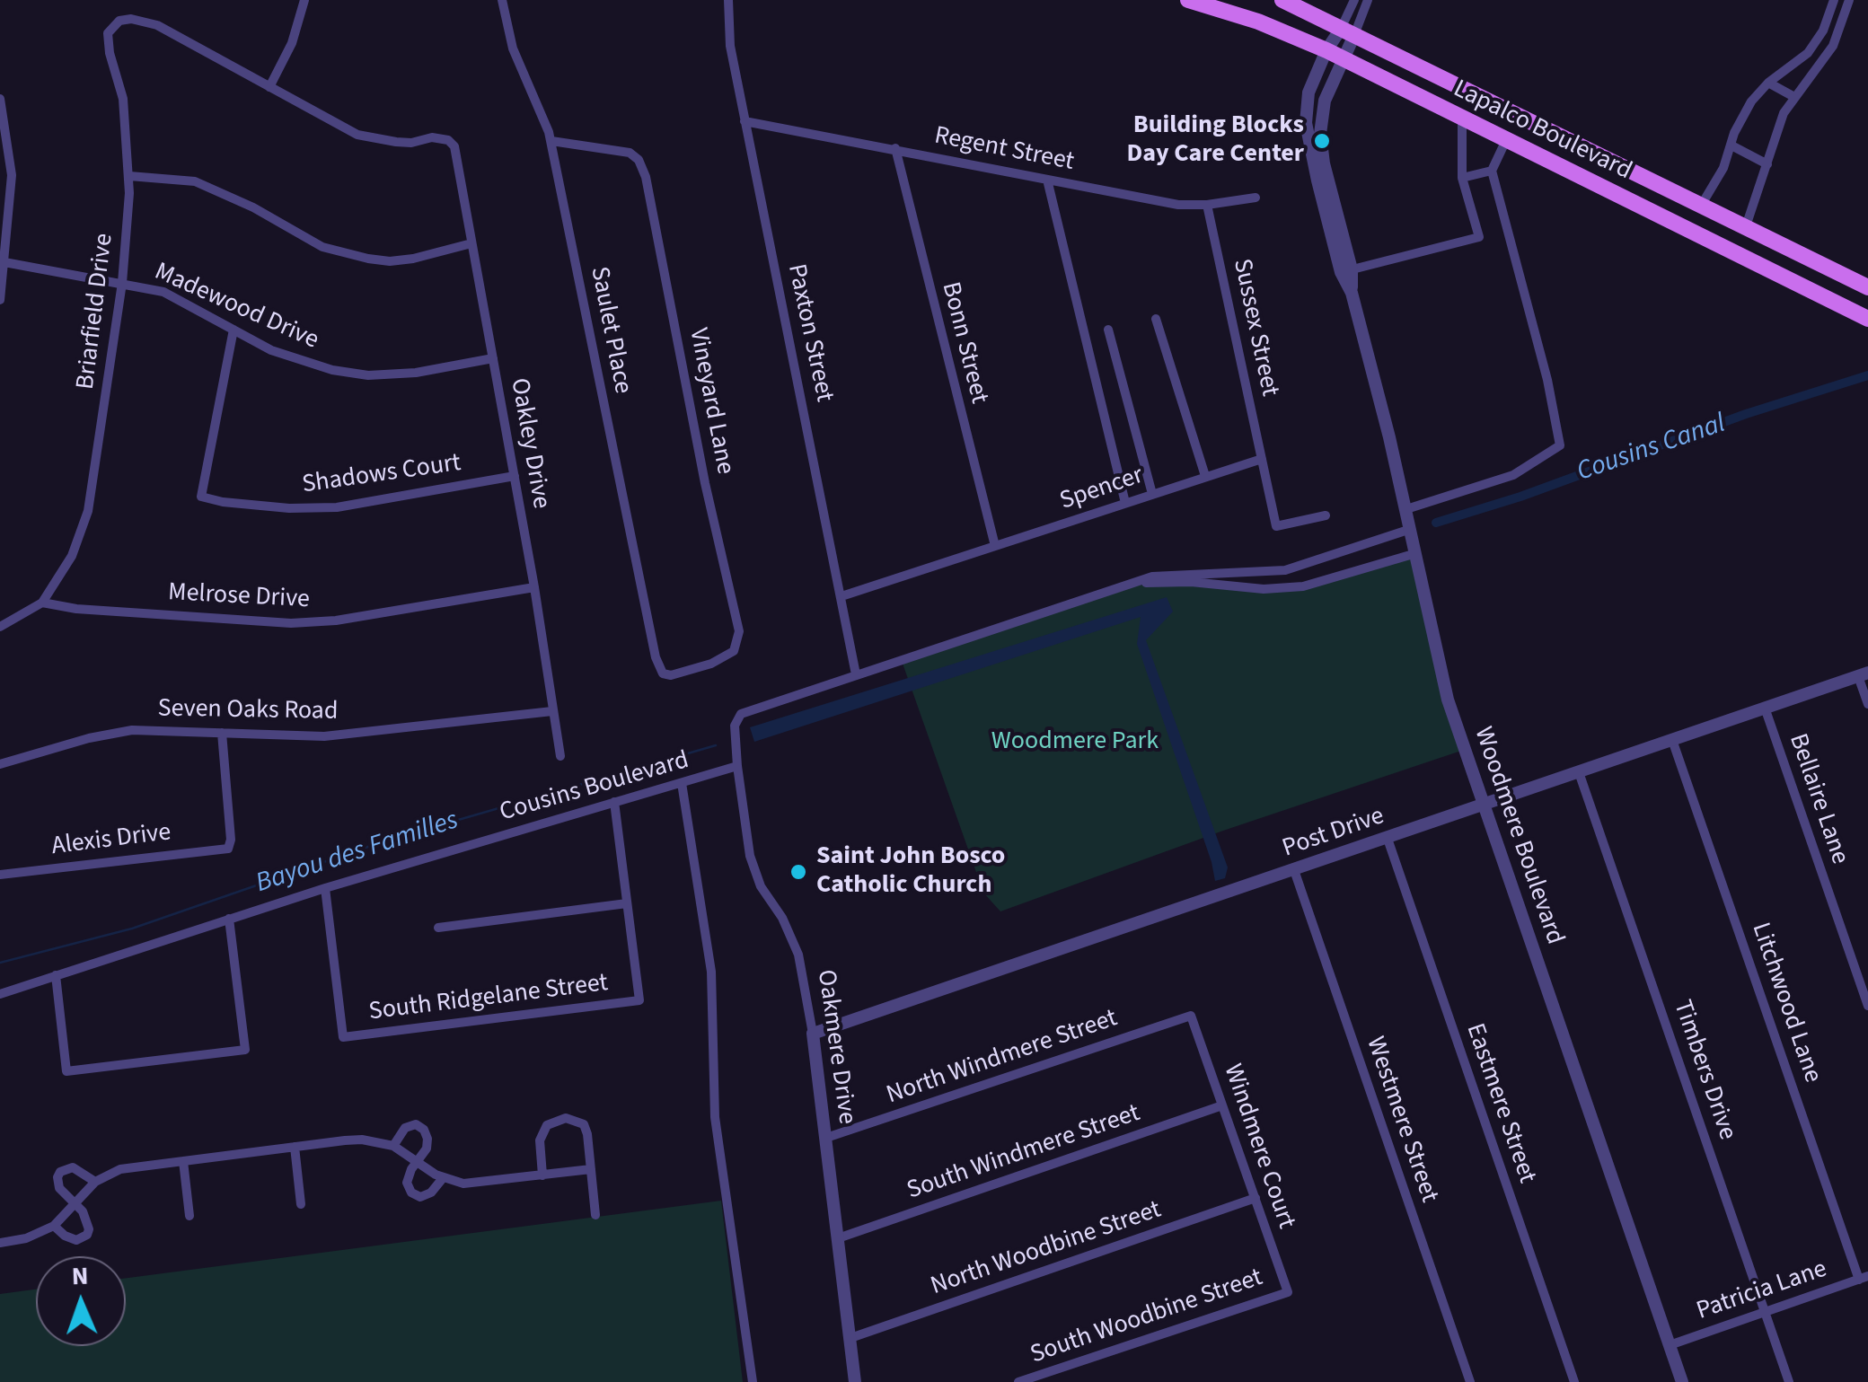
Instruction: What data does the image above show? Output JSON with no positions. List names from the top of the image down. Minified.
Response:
{"streets":{"main road":["Lapalco Boulevard"],"street":["Regent Street","Madewood Drive","Briarfield Drive","Sussex Street","Saulet Place","Paxton Street","Bonn Street","Vineyard Lane","Oakley Drive","Shadows Court","Spencer","Melrose Drive","Seven Oaks Road","Cousins Boulevard","Bellaire Lane","Post Drive","Woodmere Boulevard","Alexis Drive","South Ridgelane Street","Litchwood Lane","Oakmere Drive","North Windmere Street","Timbers Drive","Eastmere Street","Westmere Street","Windmere Court","South Windmere Street","North Woodbine Street","Patricia Lane","South Woodbine Street"]},"crossings":[["Lapalco Boulevard","Woodmere Boulevard"],["Regent Street","Sussex Street"],["Regent Street","Paxton Street"],["Regent Street","Bonn Street"],["Madewood Drive","Briarfield Drive"],["Madewood Drive","Oakley Drive"],["Madewood Drive","Shadows Court"],["Briarfield Drive","Oakley Drive"],["Briarfield Drive","Melrose Drive"],["Sussex Street","Spencer"],["Saulet Place","Vineyard Lane"],["Paxton Street","Spencer"],["Paxton Street","Oakmere Drive"],["Bonn Street","Spencer"],["Oakley Drive","Shadows Court"],["Oakley Drive","Melrose Drive"],["Oakley Drive","Seven Oaks Road"],["Seven Oaks Road","Alexis Drive"],["Cousins Boulevard","South Ridgelane Street"],["Cousins Boulevard","Oakmere Drive"],["Bellaire Lane","Post Drive"],["Post Drive","Woodmere Boulevard"],["Post Drive","Litchwood Lane"],["Post Drive","Oakmere Drive"],["Post Drive","Timbers Drive"],["Post Drive","Eastmere Street"],["Post Drive","Westmere Street"],["Woodmere Boulevard","Oakmere Drive"],["Woodmere Boulevard","Patricia Lane"],["Litchwood Lane","Patricia Lane"],["Oakmere Drive","North Windmere Street"],["Oakmere Drive","South Windmere Street"],["Oakmere Drive","North Woodbine Street"],["North Windmere Street","Windmere Court"],["Timbers Drive","Patricia Lane"],["Windmere Court","South Windmere Street"],["Windmere Court","North Woodbine Street"],["Windmere Court","South Woodbine Street"]],"water":["Cousins Canal","Bayou des Familles"],"parks":["Woodmere Park"],"places":["Building Blocks Day Care Center","Saint John Bosco Catholic Church"],"north":"top"}
